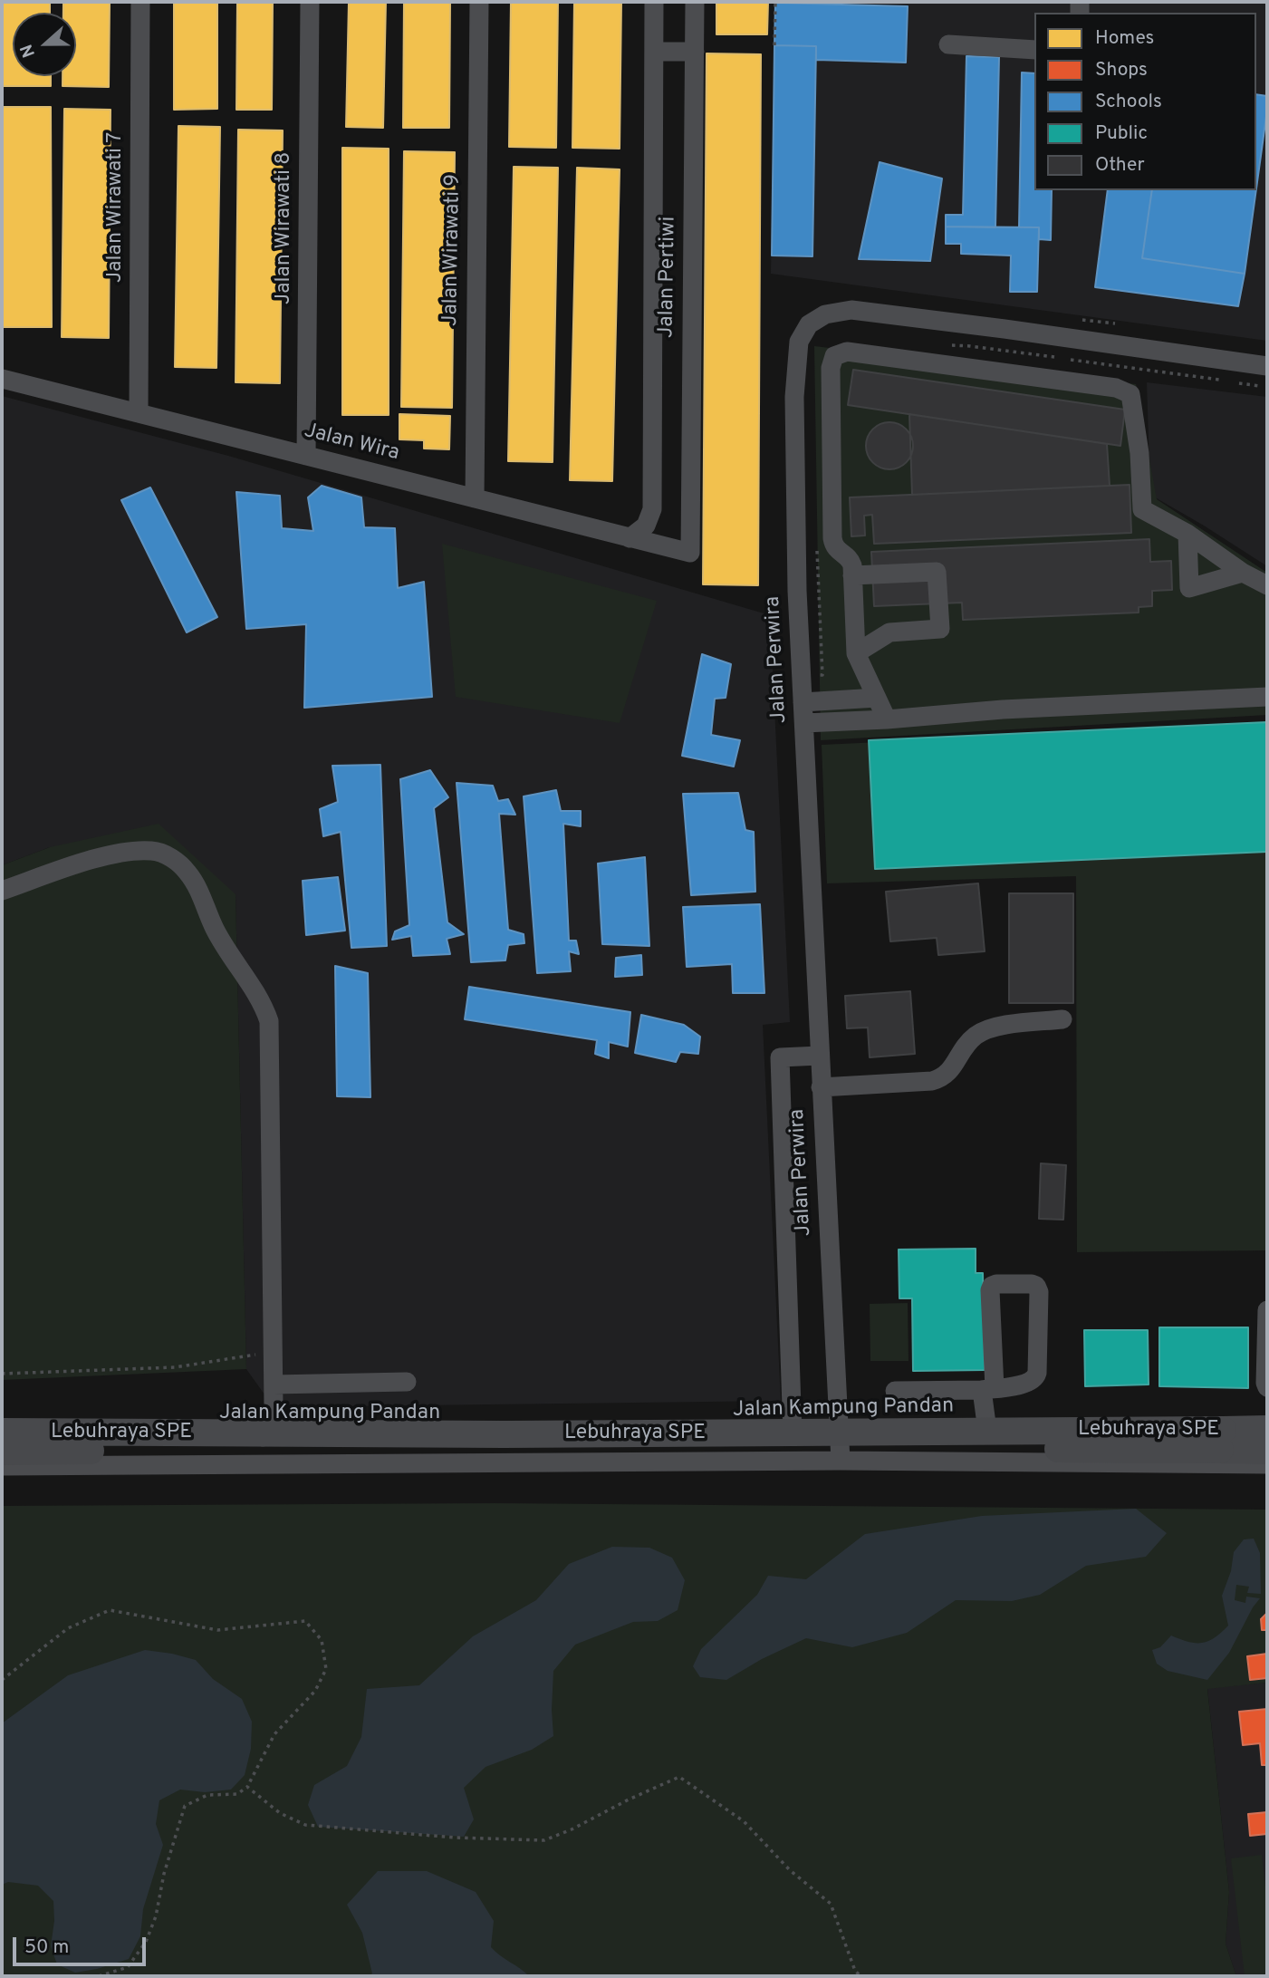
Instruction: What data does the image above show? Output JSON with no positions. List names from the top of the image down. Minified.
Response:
{"streets":{"highway":["Lebuhraya SPE"],"street":["Jalan Wirawati 7","Jalan Wirawati 8","Jalan Wirawati 9","Jalan Pertiwi","Jalan Wira","Jalan Perwira","Jalan Kampung Pandan"]},"crossings":[["Jalan Wirawati 7","Jalan Wira"],["Jalan Wirawati 8","Jalan Wira"],["Jalan Wirawati 9","Jalan Wira"],["Jalan Pertiwi","Jalan Wira"],["Jalan Perwira","Jalan Kampung Pandan"],["Jalan Kampung Pandan","Lebuhraya SPE"]],"legend":["Homes","Shops","Schools","Public","Other"],"scale_bar":"50 m","north":"left"}
